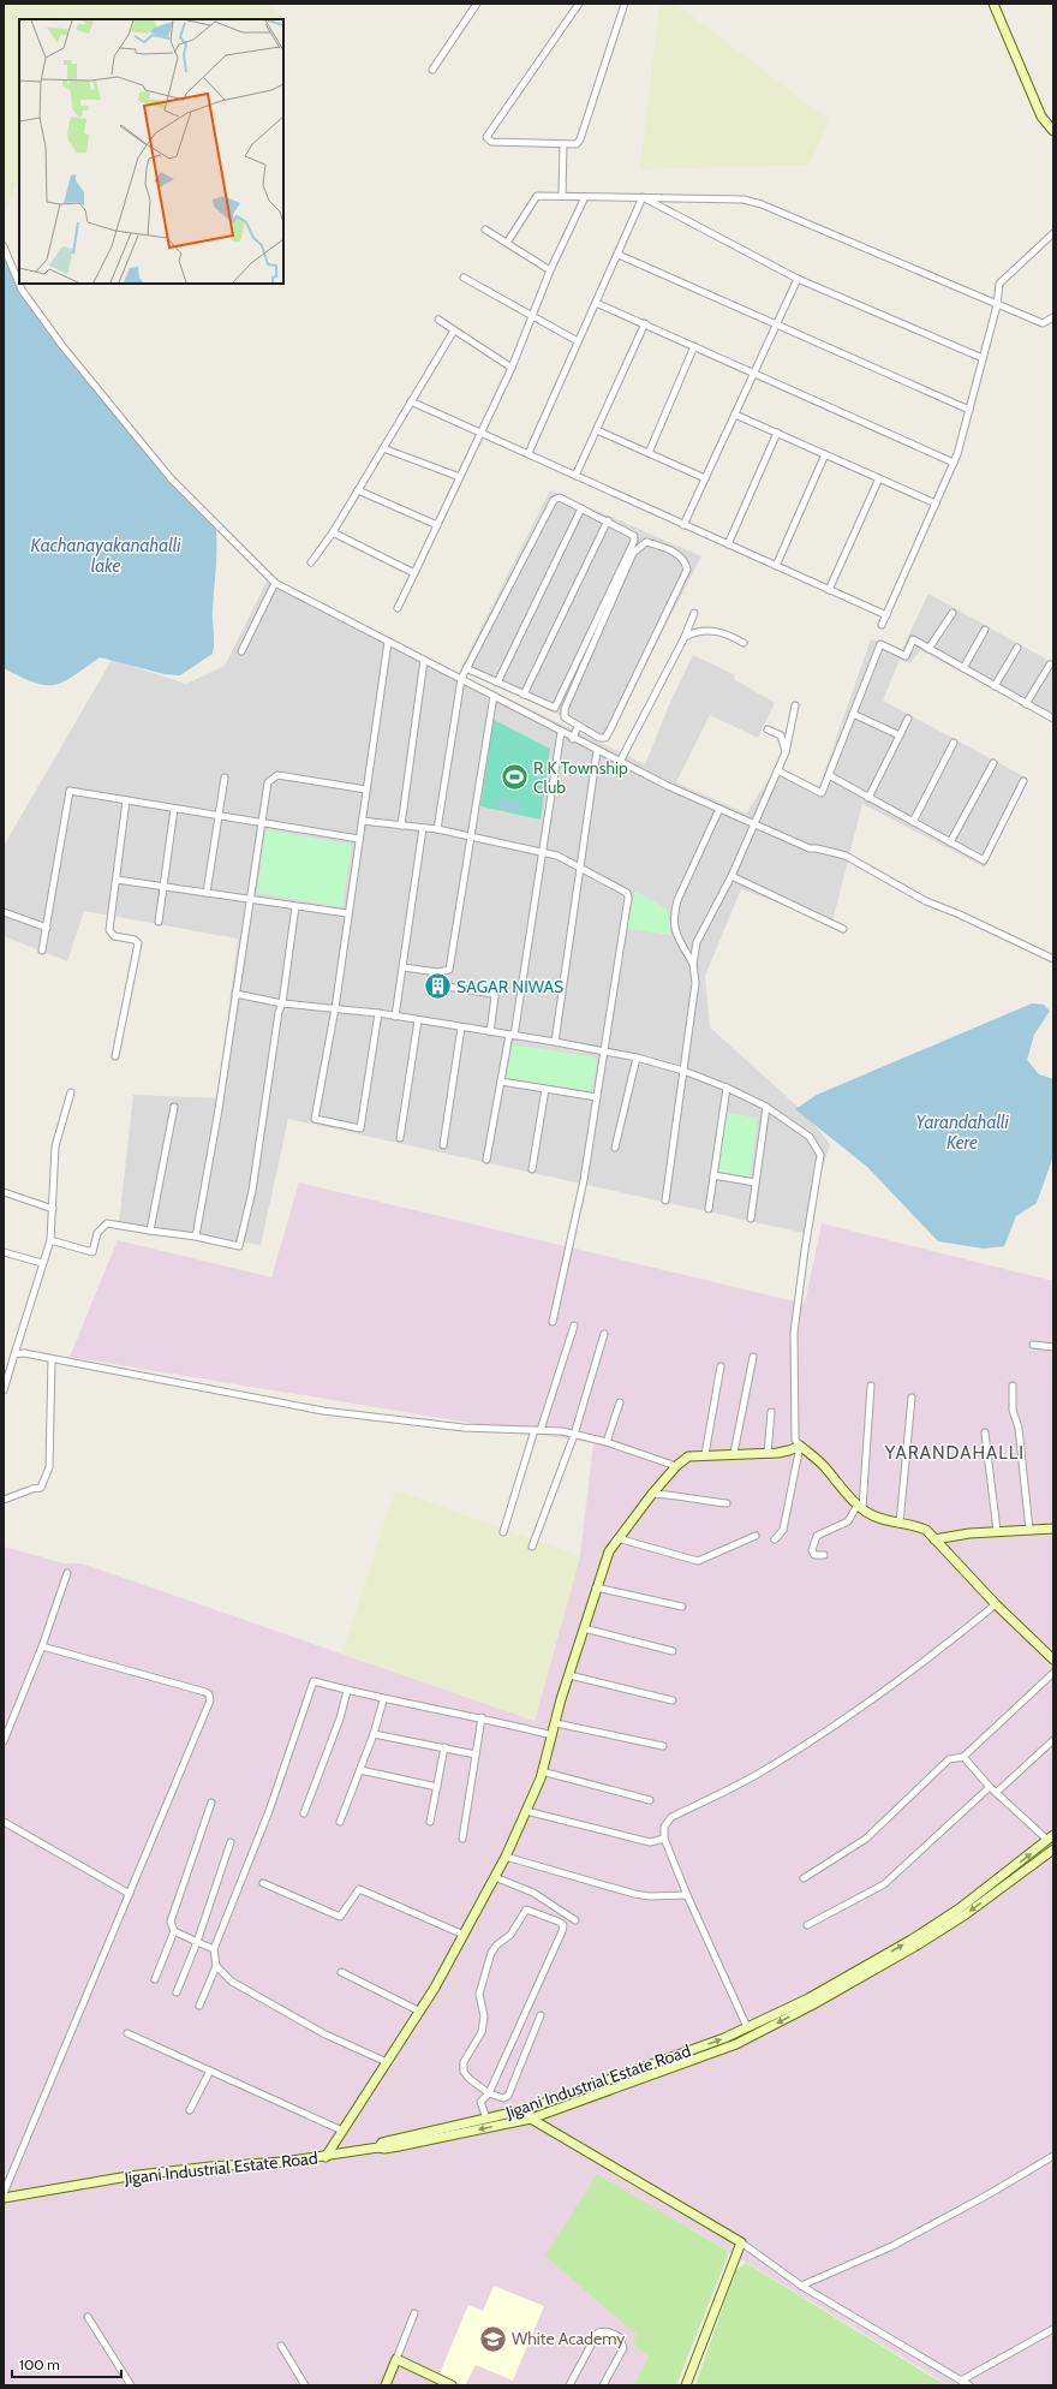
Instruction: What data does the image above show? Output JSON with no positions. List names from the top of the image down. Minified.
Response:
{"streets":{"street":["Jigani Industrial Estate Road"]},"districts":["YARANDAHALLI"],"water":["Kachanayakanahalli lake","Yarandahalli Kere"],"places":{"sports":["R K Township Club"],"building":["SAGAR NIWAS"],"school or university":["White Academy"]},"scale_bar":"100 m"}
